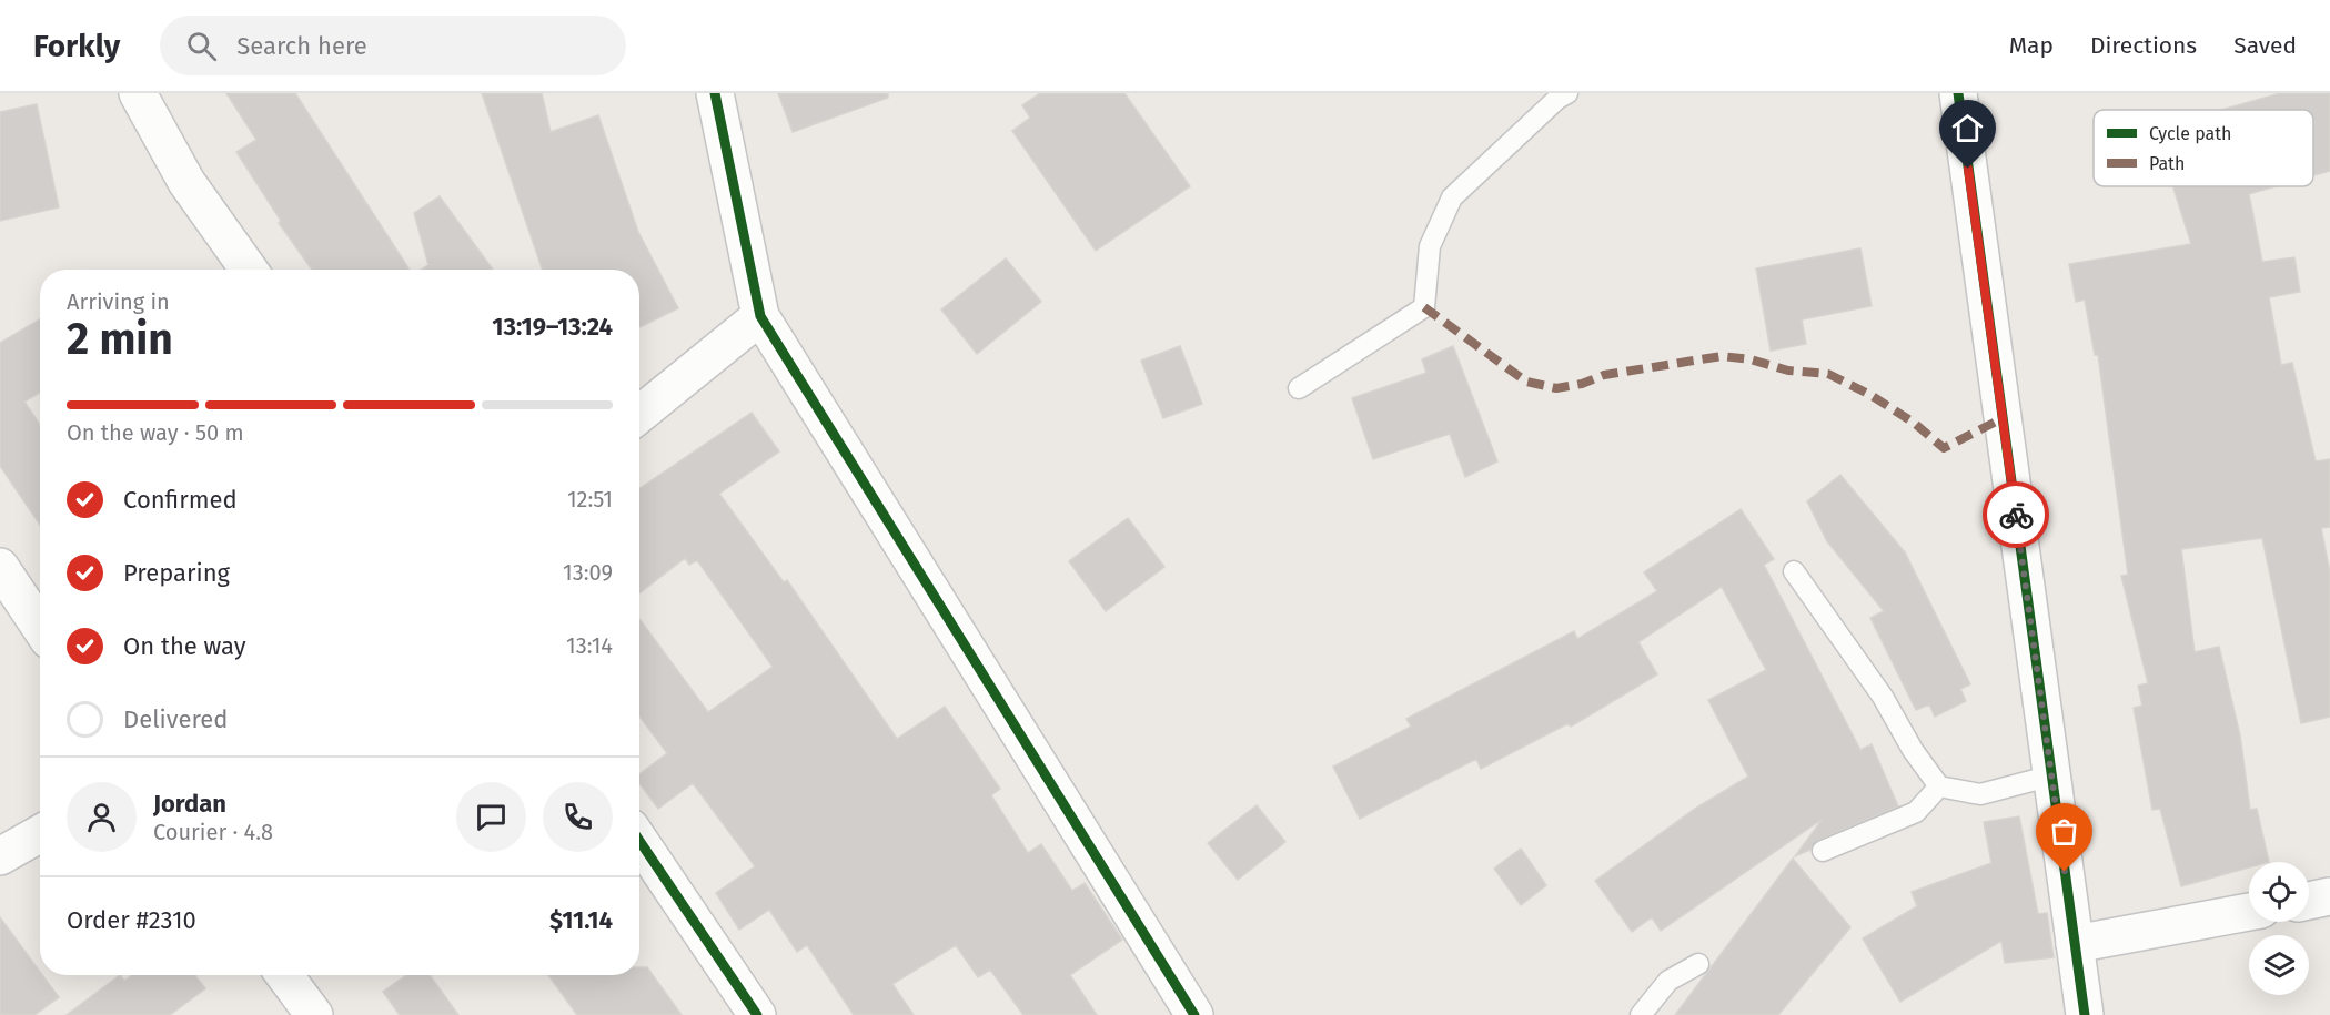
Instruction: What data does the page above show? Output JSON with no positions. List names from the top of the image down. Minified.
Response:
{"legend":["Cycle path","Path"],"page":{"header":"Forkly","search":"Search here","nav":["Map","Directions","Saved"],"heading":["2 min","Arriving in","13:19–13:24"],"panel":["Jordan","Courier · 4.8","Order #2310","$11.14"],"bar":"On the way · 50 m","list":[["Confirmed","12:51"],["Preparing","13:09"],["On the way","13:14"],"Delivered"]}}
